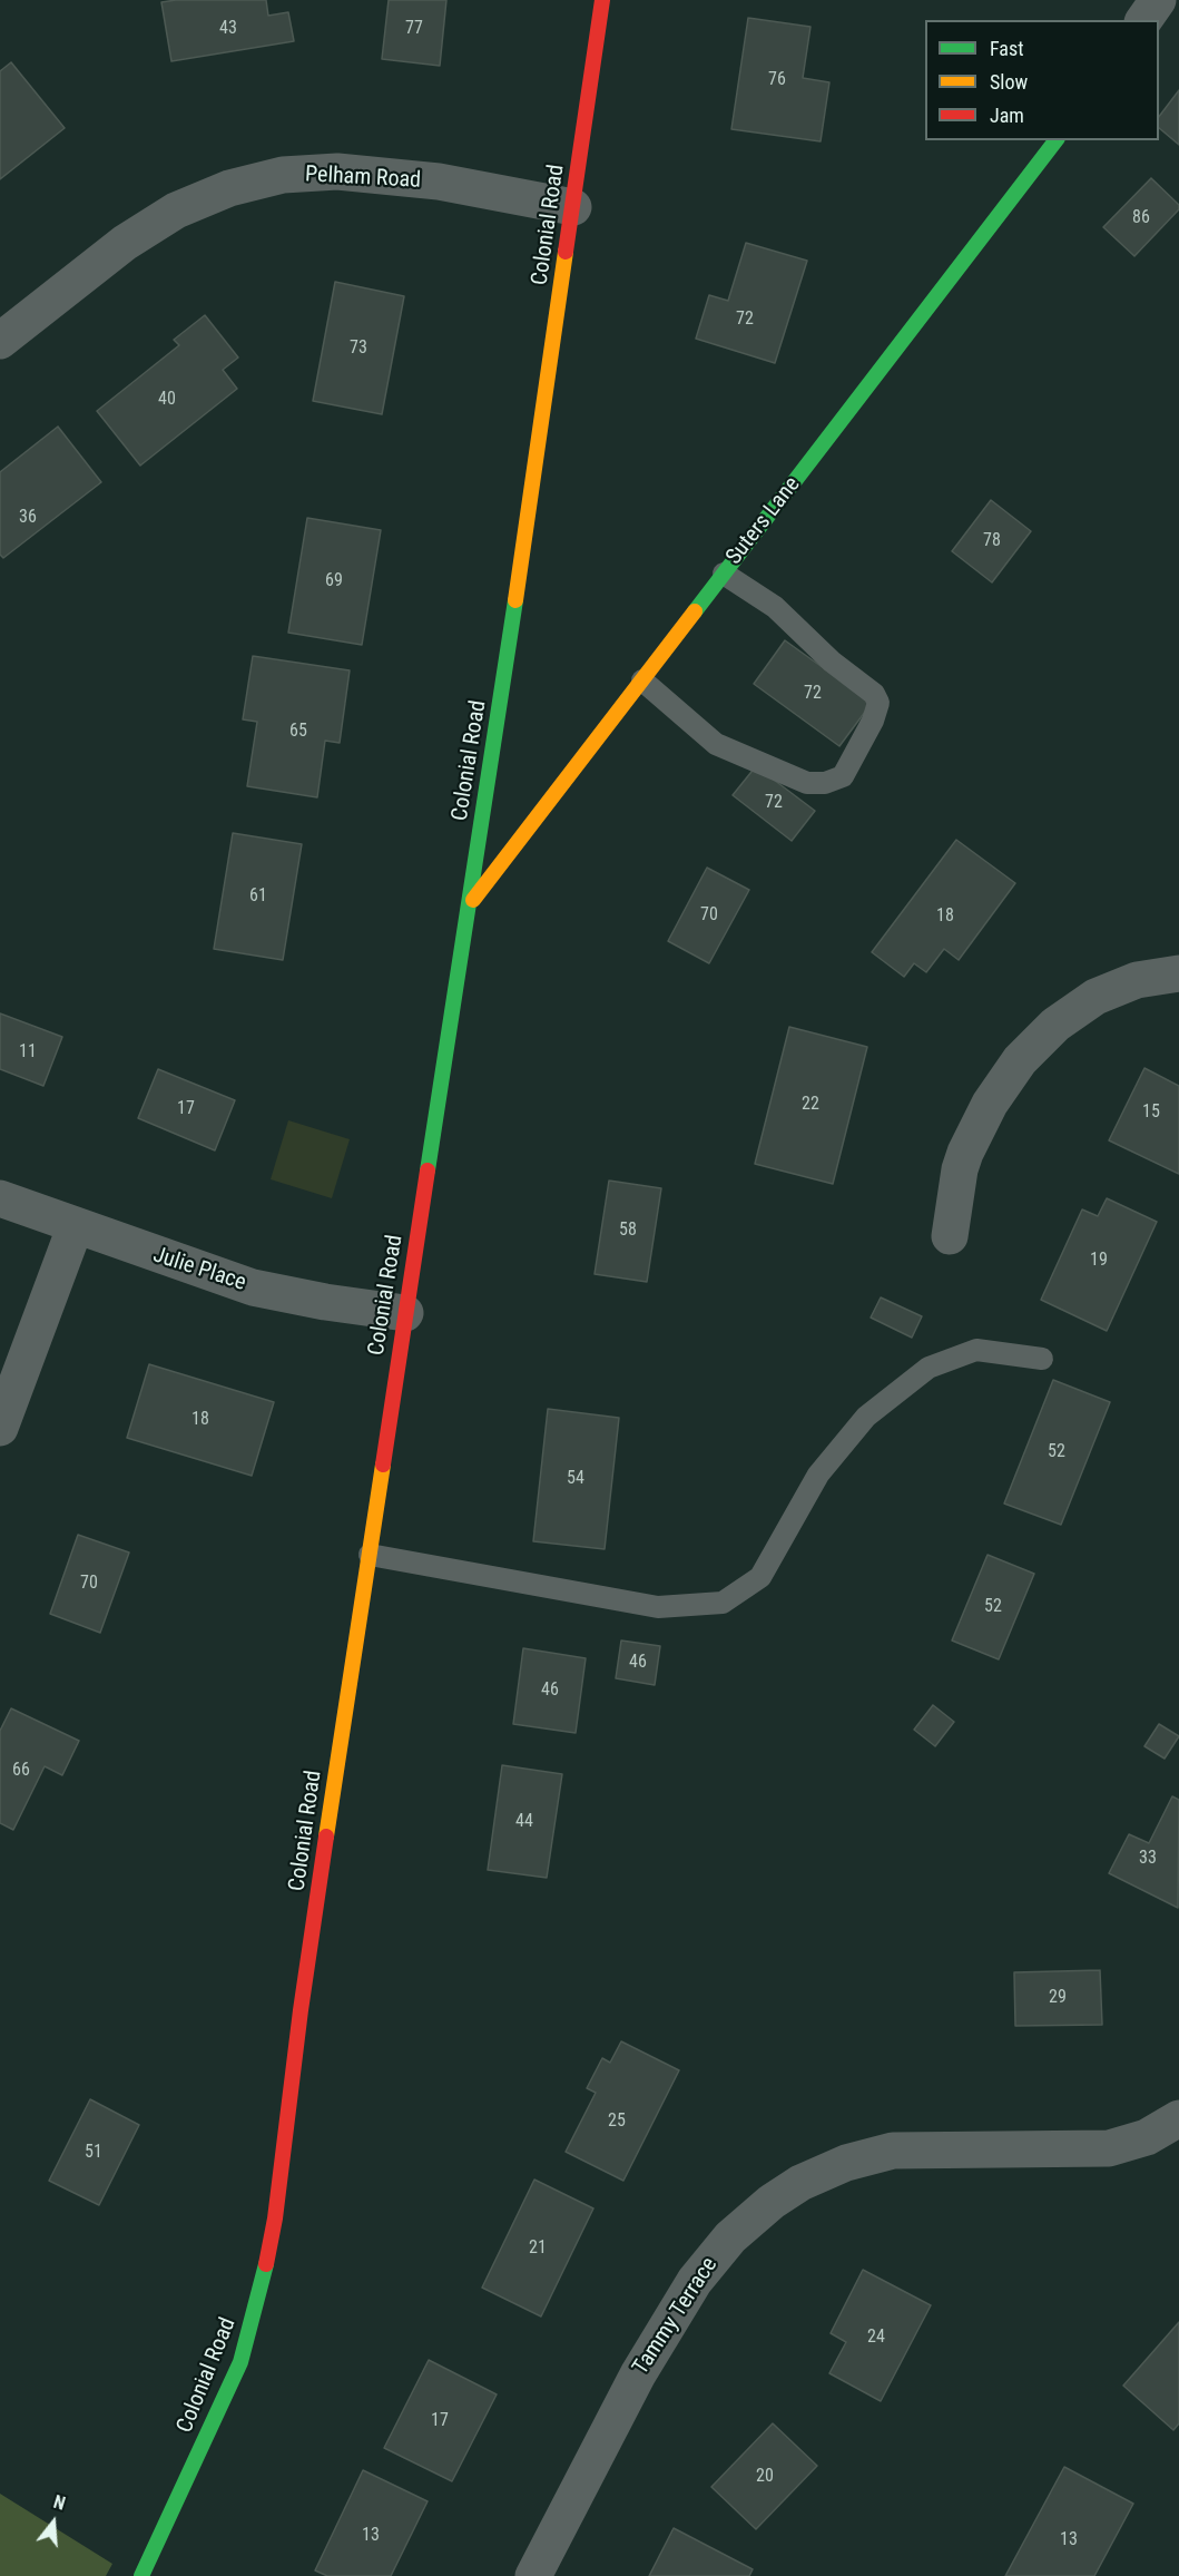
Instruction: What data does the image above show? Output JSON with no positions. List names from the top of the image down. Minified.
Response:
{"streets":{"street":["Pelham Road","Colonial Road","Suters Lane","Julie Place","Tammy Terrace"]},"crossings":[["Pelham Road","Colonial Road"],["Colonial Road","Suters Lane"],["Colonial Road","Julie Place"]],"house_numbers":["43","77","76","86","72","73","40","36","78","69","72","65","72","61","70","18","11","22","17","15","58","19","18","52","54","70","52","46","46","66","44","33","29","25","51","21","24","17","20","13","13"],"legend":["Fast","Slow","Jam"],"north":"top"}
